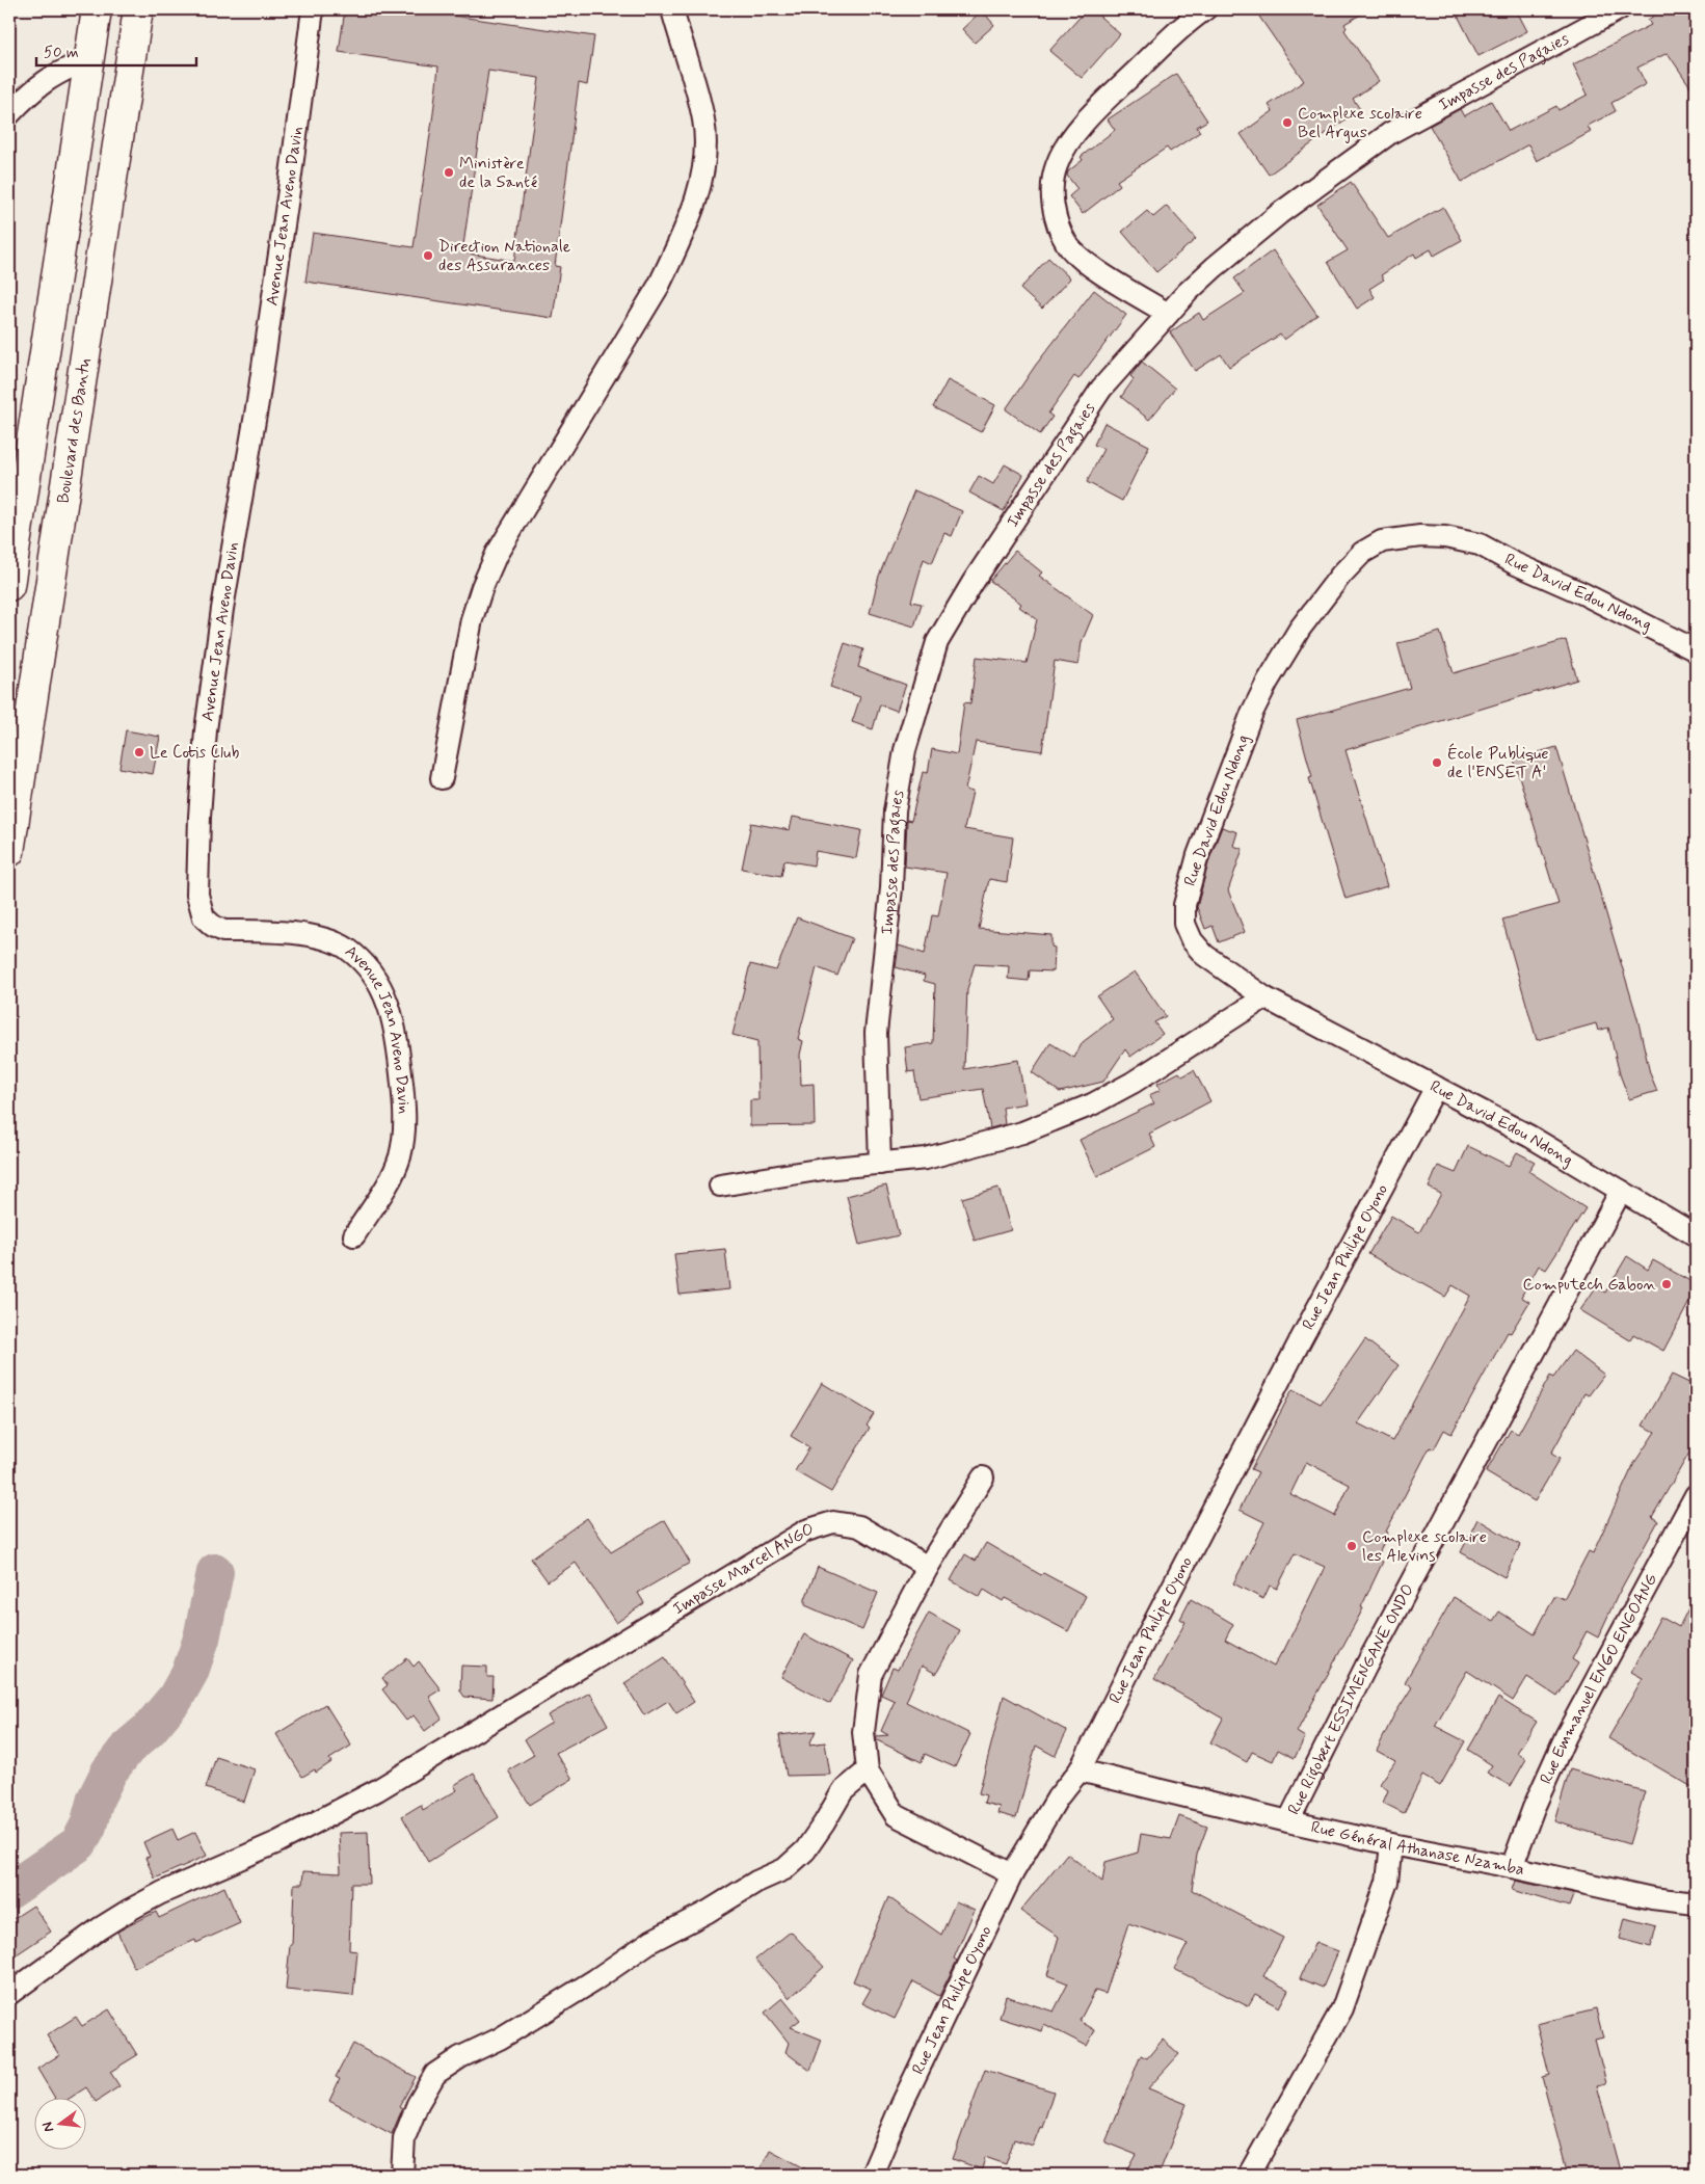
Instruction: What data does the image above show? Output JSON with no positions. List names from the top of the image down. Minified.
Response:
{"streets":{"highway":["Boulevard des Bantu"],"street":["Impasse des Pagaies","Avenue Jean Aveno Davin","Rue David Edou Ndong","Rue Jean Philipe Oyono","Impasse Marcel ANGO","Rue Emmanuel ENGO ENGOANG","Rue Rigobert ESSIMENGANE ONDO","Rue Général Athanase Nzamba"]},"crossings":[["Rue David Edou Ndong","Rue Jean Philipe Oyono"],["Rue David Edou Ndong","Rue Rigobert ESSIMENGANE ONDO"],["Rue Jean Philipe Oyono","Rue Général Athanase Nzamba"],["Rue Emmanuel ENGO ENGOANG","Rue Général Athanase Nzamba"],["Rue Rigobert ESSIMENGANE ONDO","Rue Général Athanase Nzamba"]],"places":["Complexe scolaire Bel Argus","Ministère de la Santé","Direction Nationale des Assurances","Le Cotis Club","École Publique de l'ENSET A'","Computech Gabon","Complexe scolaire les Alevins"],"scale_bar":"50 m","north":"left"}
